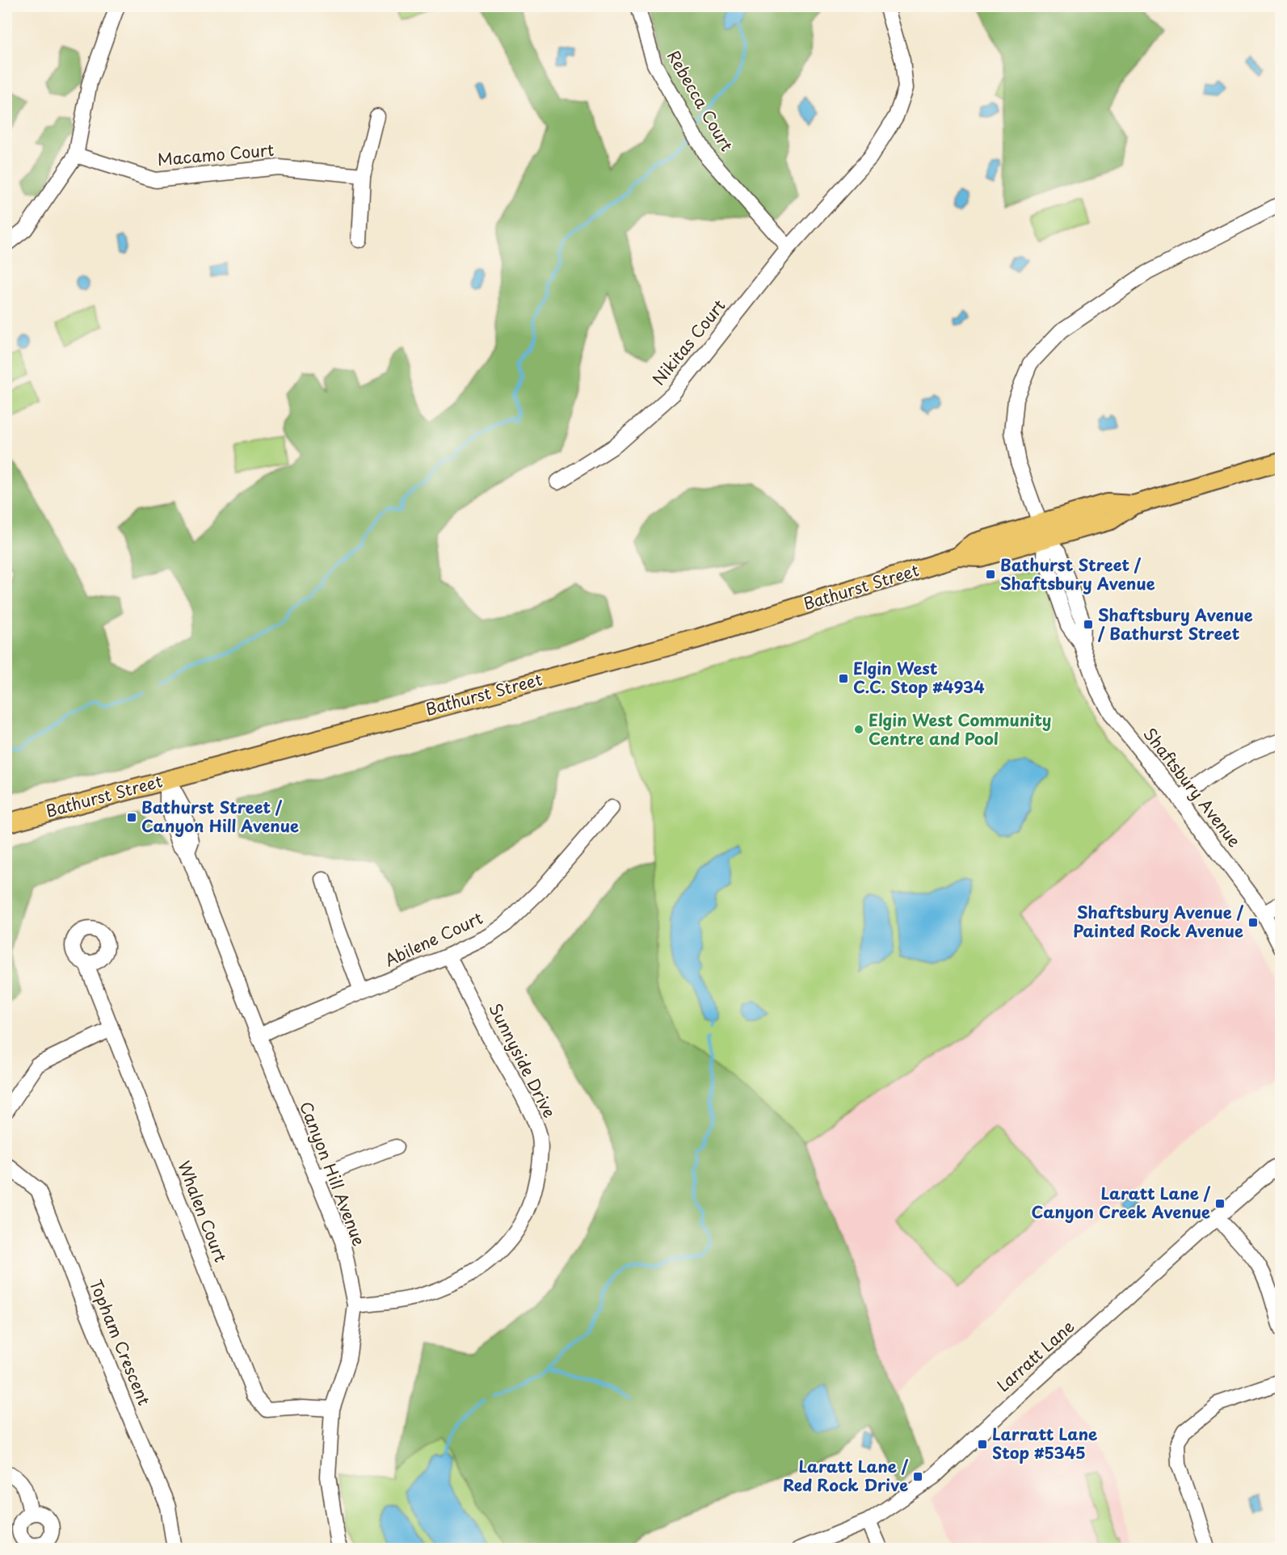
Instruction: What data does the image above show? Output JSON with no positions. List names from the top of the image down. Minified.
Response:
{"streets":{"main road":["Bathurst Street"],"street":["Rebecca Court","Macamo Court","Nikitas Court","Shaftsbury Avenue","Abilene Court","Sunnyside Drive","Canyon Hill Avenue","Whalen Court","Topham Crescent","Larratt Lane"]},"crossings":[["Rebecca Court","Nikitas Court"],["Bathurst Street","Shaftsbury Avenue"],["Bathurst Street","Canyon Hill Avenue"],["Abilene Court","Sunnyside Drive"],["Abilene Court","Canyon Hill Avenue"],["Sunnyside Drive","Canyon Hill Avenue"],["Canyon Hill Avenue","Whalen Court"]],"places":{"transit":["Bathurst Street / Shaftsbury Avenue","Shaftsbury Avenue / Bathurst Street","Elgin West C.C. Stop #4934","Bathurst Street / Canyon Hill Avenue","Shaftsbury Avenue / Painted Rock Avenue","Laratt Lane / Canyon Creek Avenue","Larratt Lane Stop #5345","Laratt Lane / Red Rock Drive"],"other":["Elgin West Community Centre and Pool"]}}
